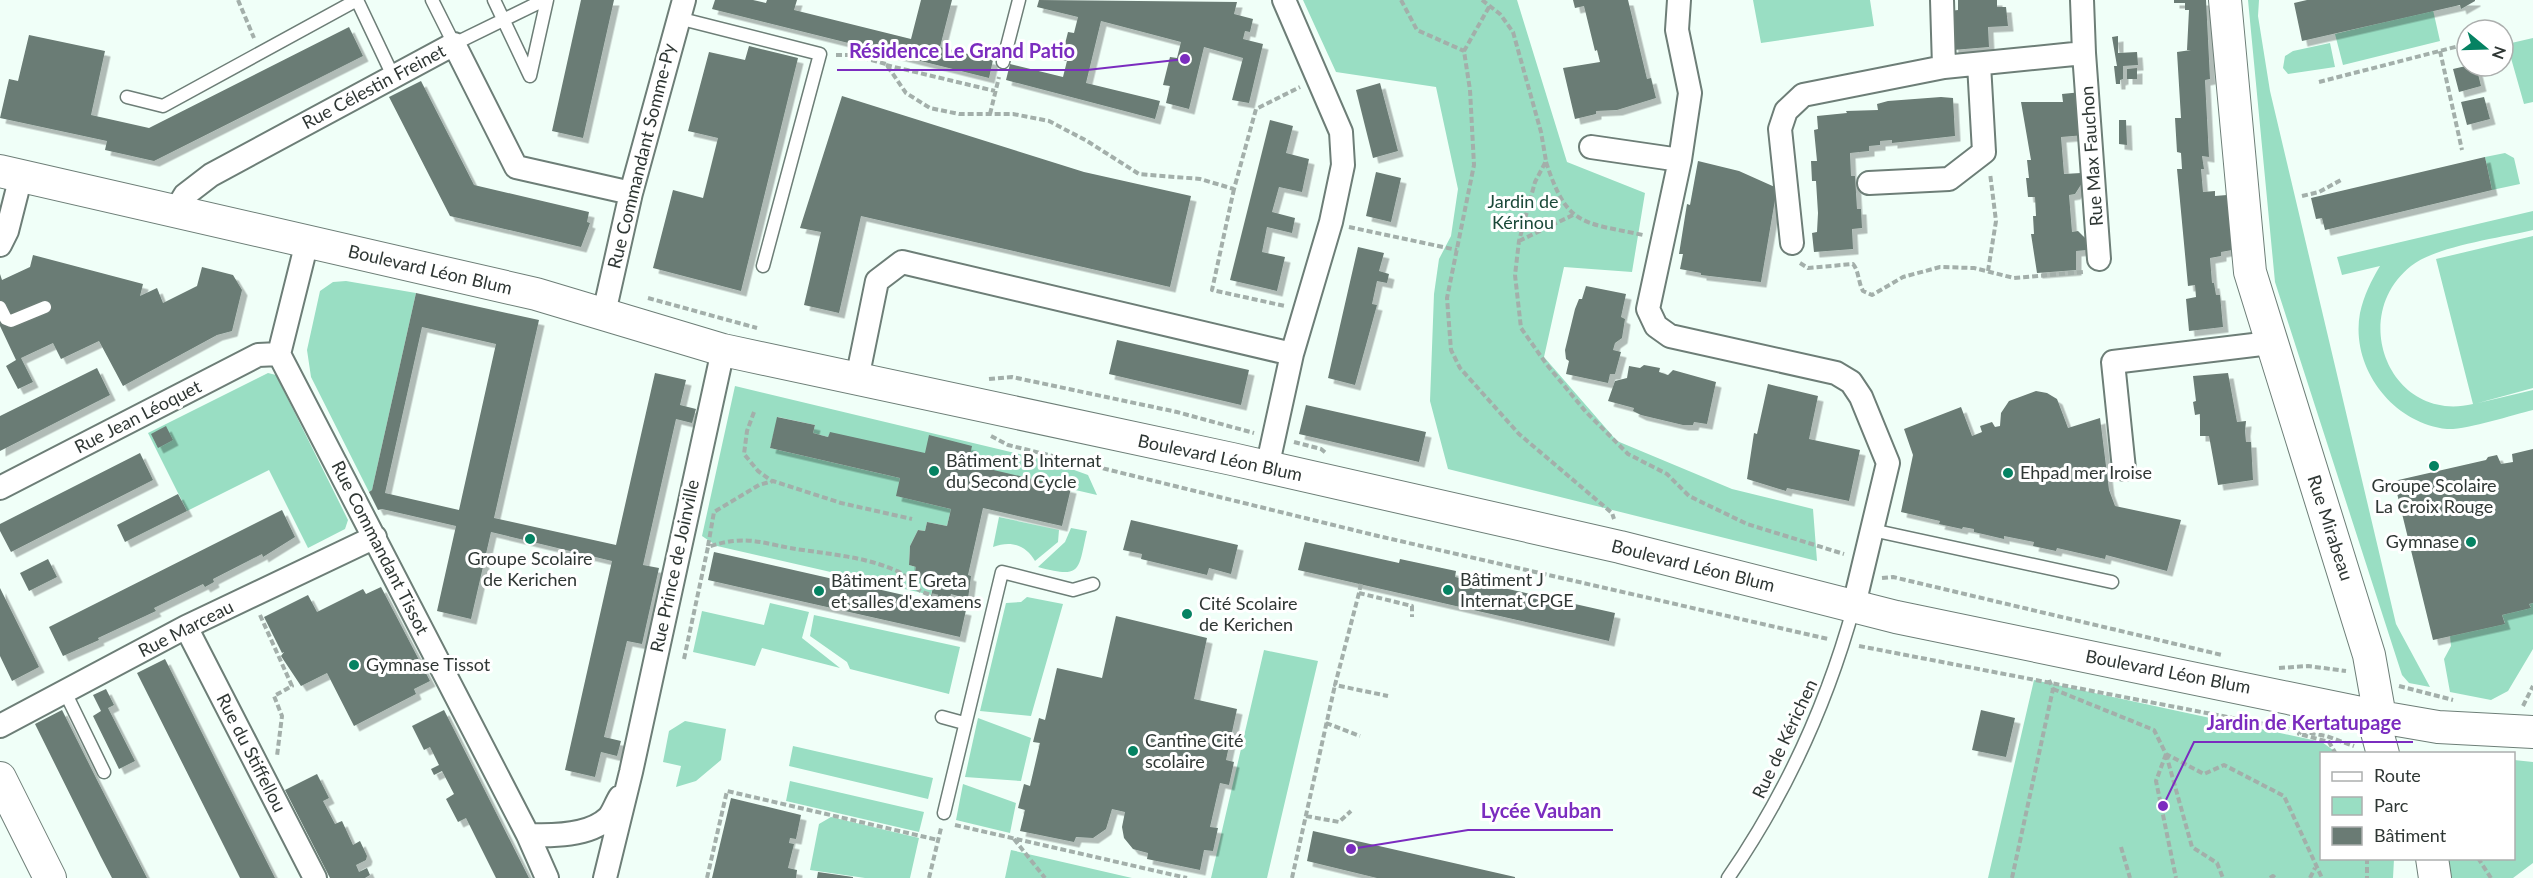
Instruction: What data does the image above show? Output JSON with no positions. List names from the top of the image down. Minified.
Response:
{"streets":{"main road":["Boulevard Léon Blum","Rue Mirabeau"],"street":["Rue Célestin Freinet","Rue Commandant Somme-Py","Rue Max Fauchon","Rue Jean Léoquet","Rue Commandant Tissot","Rue Prince de Joinville","Rue Marceau","Rue du Stiffellou"],"lane":["Rue de Kérichen"]},"crossings":[["Rue Célestin Freinet","Rue Commandant Somme-Py"],["Rue Célestin Freinet","Boulevard Léon Blum"],["Rue Commandant Somme-Py","Boulevard Léon Blum"],["Boulevard Léon Blum","Rue Mirabeau"],["Boulevard Léon Blum","Rue Prince de Joinville"],["Boulevard Léon Blum","Rue de Kérichen"],["Rue Jean Léoquet","Rue Commandant Tissot"],["Rue Commandant Tissot","Rue Prince de Joinville"],["Rue Commandant Tissot","Rue Marceau"],["Rue Marceau","Rue du Stiffellou"]],"parks":["Jardin de Kérinou"],"places":["Résidence Le Grand Patio","Groupe Scolaire La Croix Rouge","Bâtiment B Internat du Second Cycle","Ehpad mer Iroise","Groupe Scolaire de Kerichen","Gymnase","Bâtiment J Internat CPGE","Bâtiment E Greta et salles d'examens","Cité Scolaire de Kerichen","Gymnase Tissot","Cantine Cité scolaire","Jardin de Kertatupage","Lycée Vauban"],"legend":["Route","Parc","Bâtiment"],"north":"right"}
